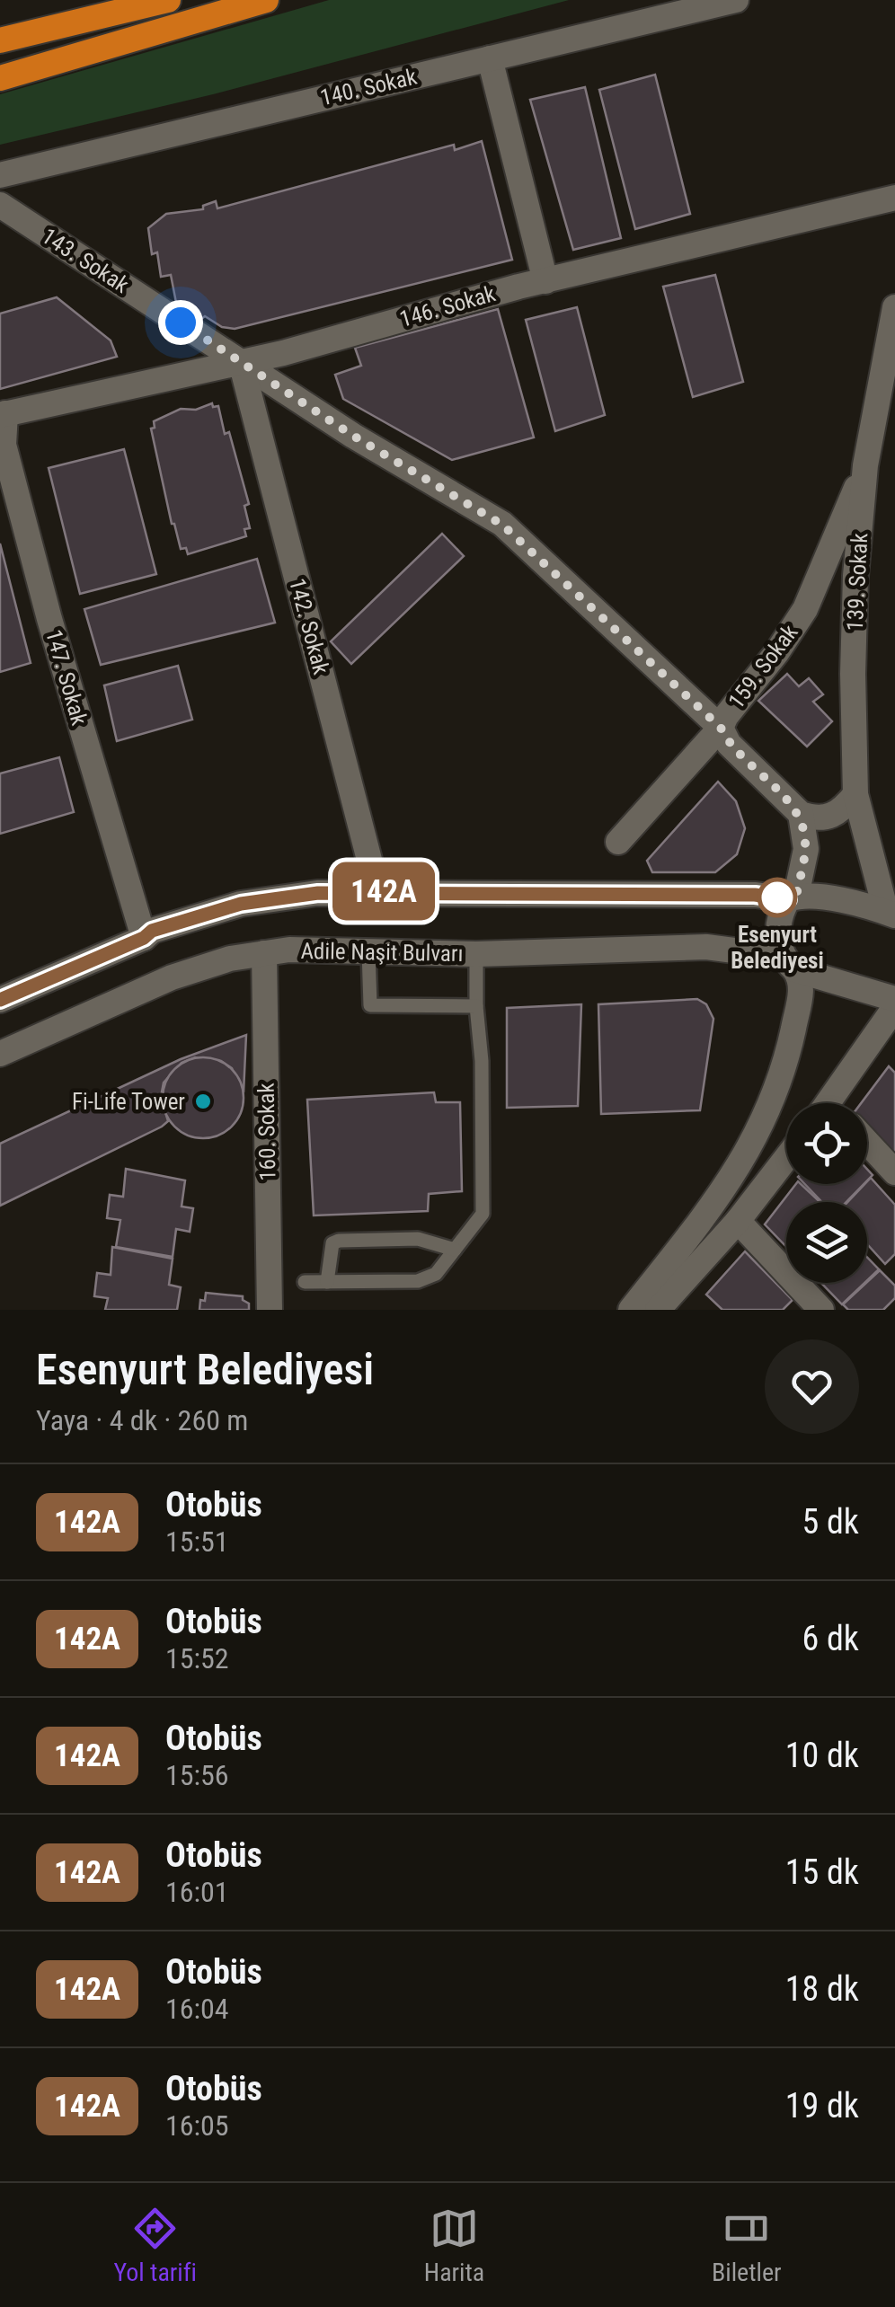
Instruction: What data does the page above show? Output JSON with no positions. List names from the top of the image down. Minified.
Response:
{"streets":{"street":["140. Sokak","143. Sokak","146. Sokak","139. Sokak","142. Sokak","159. Sokak","147. Sokak","Adile Naşit Bulvarı","160. Sokak"]},"crossings":[["143. Sokak","146. Sokak"],["143. Sokak","142. Sokak"],["143. Sokak","159. Sokak"],["146. Sokak","142. Sokak"],["146. Sokak","147. Sokak"],["139. Sokak","159. Sokak"],["Adile Naşit Bulvarı","160. Sokak"]],"places":["Esenyurt Belediyesi","Fi-Life Tower"],"lines":["bus line 142A"],"page":{"on_map":"142A","heading":["Esenyurt Belediyesi","Yaya · 4 dk · 260 m"],"list":[{"mark":"142A","name":"Otobüs","note":"15:51","value":"5 dk"},{"mark":"142A","name":"Otobüs","note":"15:52","value":"6 dk"},{"mark":"142A","name":"Otobüs","note":"15:56","value":"10 dk"},{"mark":"142A","name":"Otobüs","note":"16:01","value":"15 dk"},{"mark":"142A","name":"Otobüs","note":"16:04","value":"18 dk"},{"mark":"142A","name":"Otobüs","note":"16:05","value":"19 dk"}],"tabs":["Yol tarifi","Harita","Biletler"]}}
